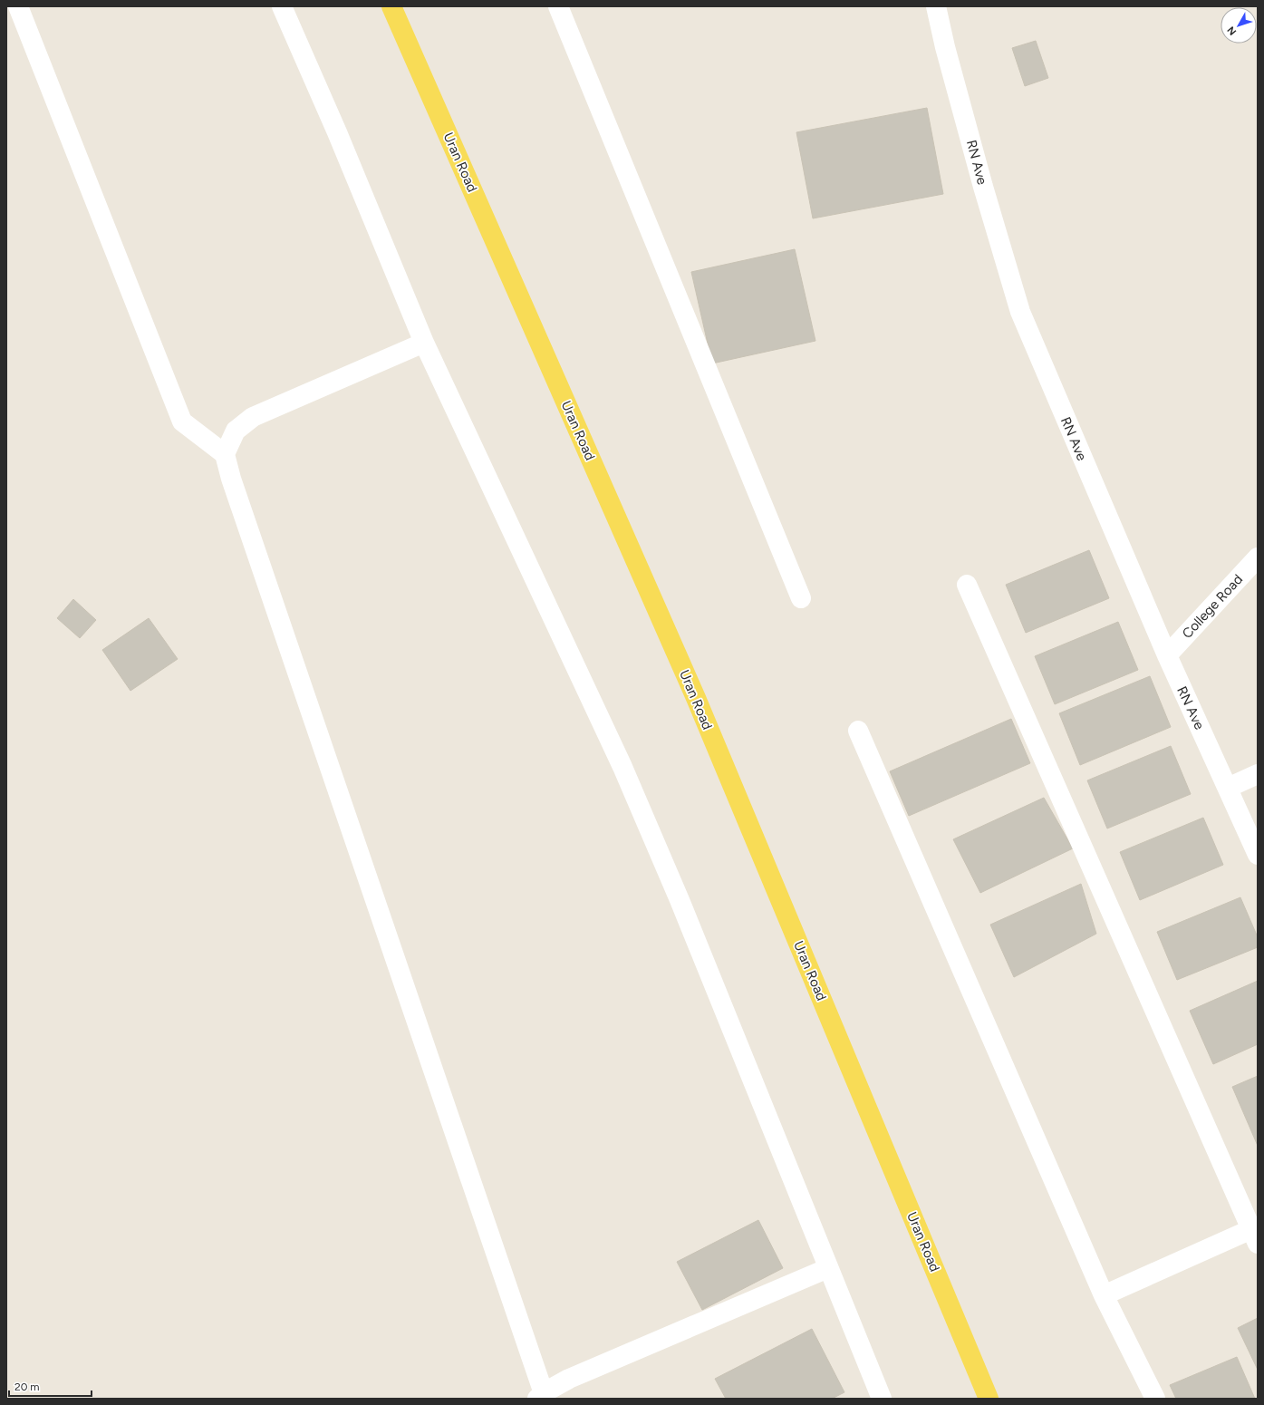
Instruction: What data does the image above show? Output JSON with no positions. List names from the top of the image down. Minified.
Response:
{"streets":{"main road":["Uran Road"],"street":["RN Ave","College Road"]},"crossings":[["RN Ave","College Road"]],"scale_bar":"20 m","north":"bottom left"}
